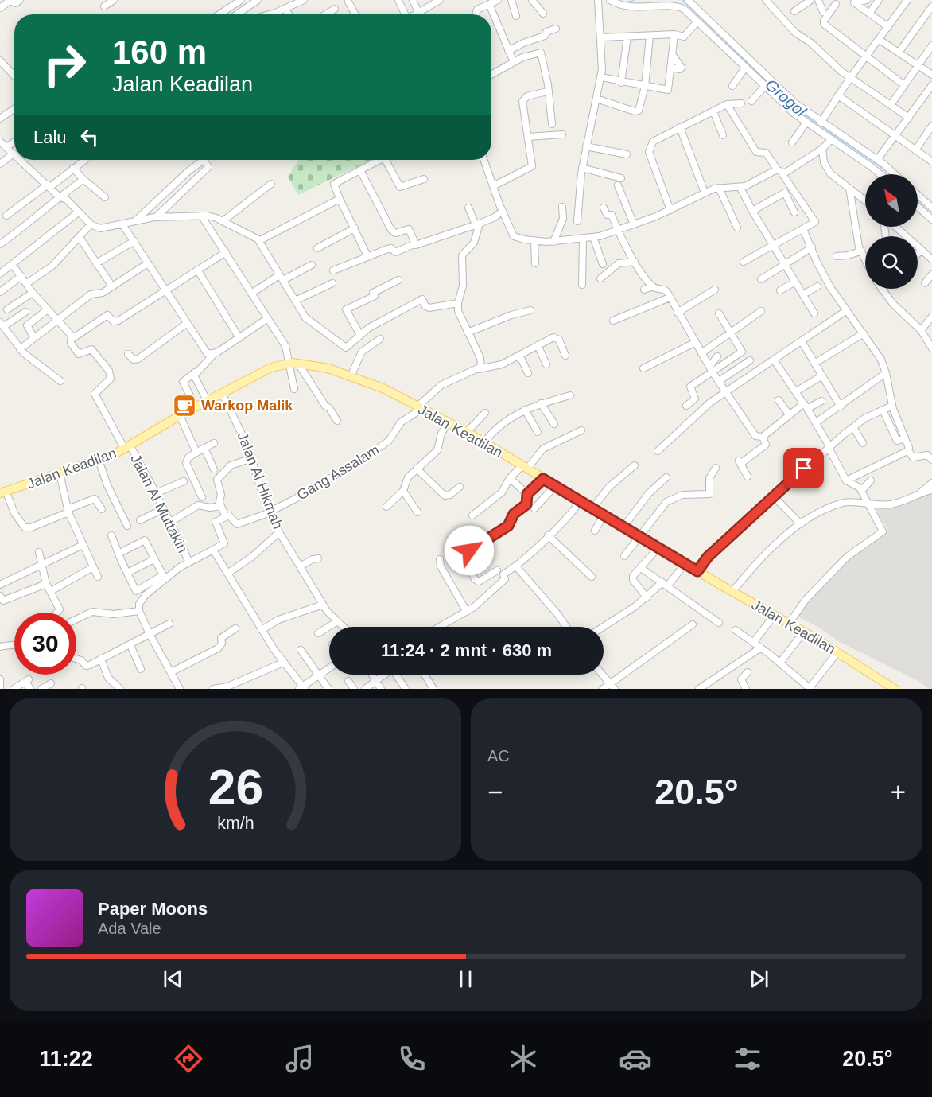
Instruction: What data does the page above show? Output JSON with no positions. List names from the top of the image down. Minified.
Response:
{"streets":{"main road":["Jalan Keadilan"],"street":["Gang Assalam","Jalan Al Hikmah","Jalan Al Muttakin"]},"crossings":[["Jalan Keadilan","Gang Assalam"],["Jalan Keadilan","Jalan Al Hikmah"],["Jalan Keadilan","Jalan Al Muttakin"],["Gang Assalam","Jalan Al Hikmah"]],"water":["Grogol"],"places":{"cafe":["Warkop Malik"]},"north":"top left","page":{"turn":["160 m","Jalan Keadilan"],"then":"Lalu","limit":"30","trip":"11:24 · 2 mnt · 630 m","tile":"AC","heat":["−","20.5°","+"],"song":["Paper Moons","Ada Vale"],"tabs":["11:22","20.5°"],"gauge":["26","km/h"]}}
